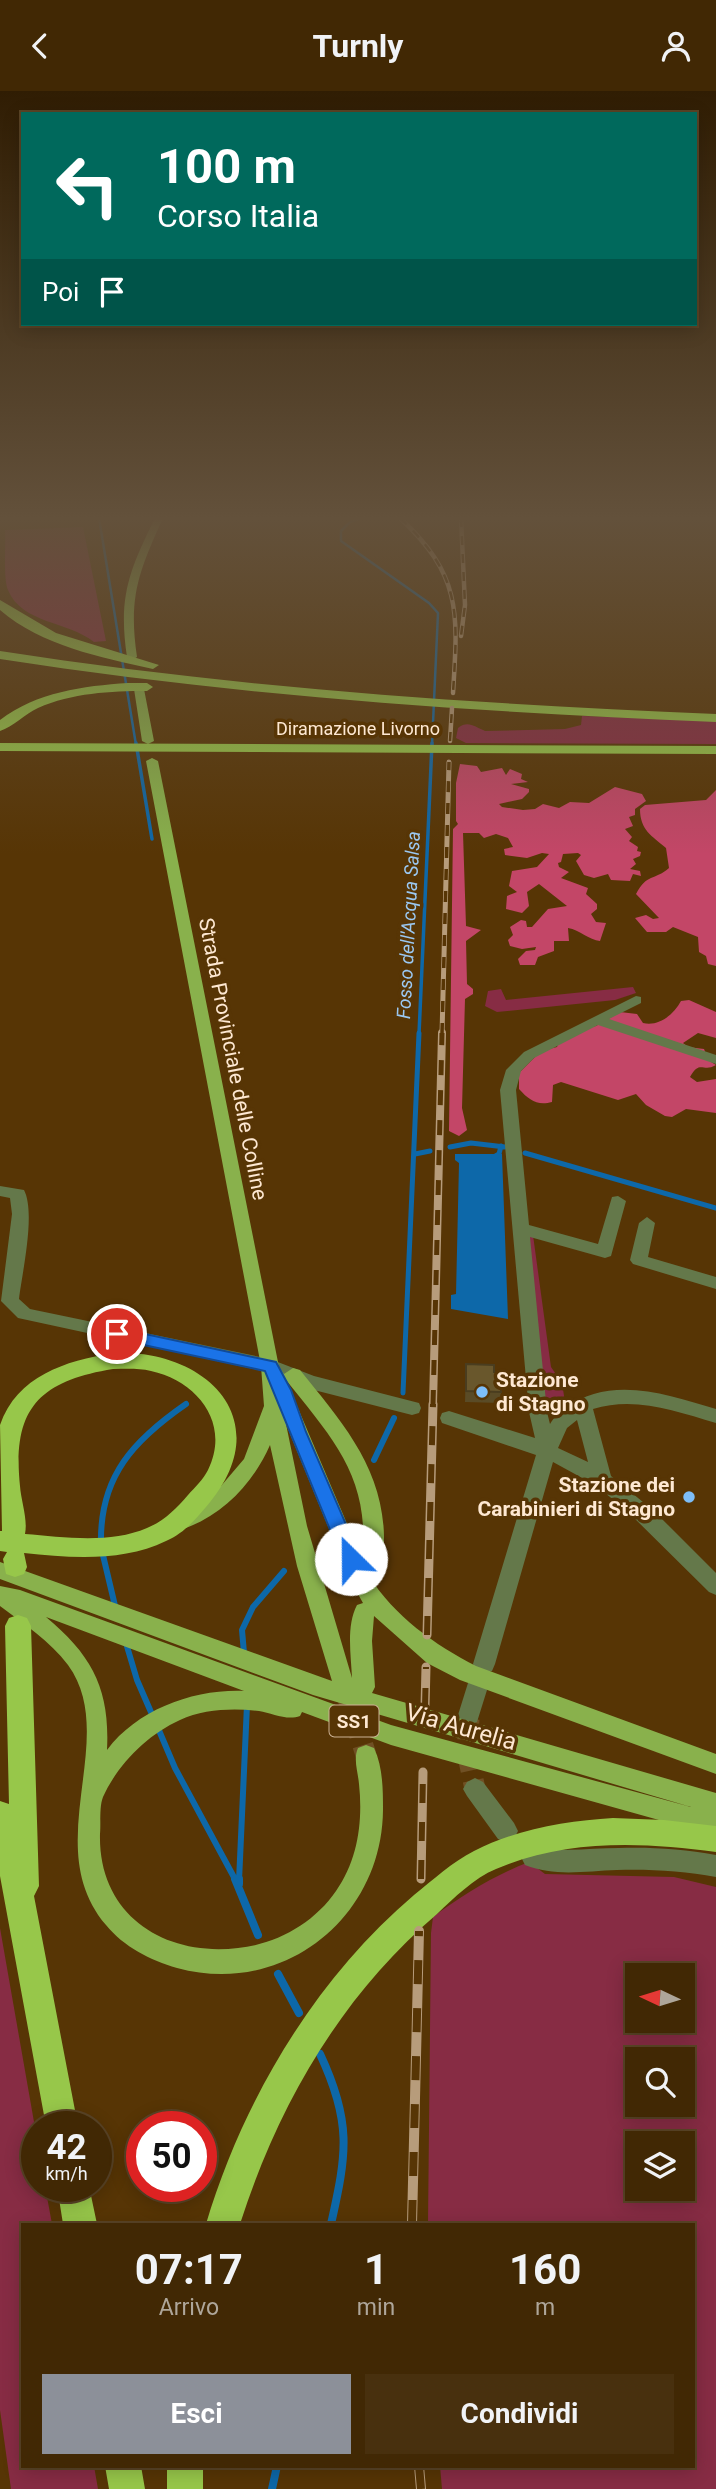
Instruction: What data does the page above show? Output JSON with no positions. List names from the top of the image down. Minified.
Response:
{"streets":{"highway":["Diramazione Livorno"],"main road":["Strada Provinciale delle Colline","SS1","Via Aurelia"]},"water":["Fosso dell'Acqua Salsa"],"places":["Stazione di Stagno","Stazione dei Carabinieri di Stagno"],"north":"left","page":{"header":"Turnly","turn":["100 m","Corso Italia"],"then":"Poi","speed":"42 km/h","limit":"50","eta":["07:17","Arrivo","1","min","160","m"],"buttons":["Esci","Condividi"]}}
